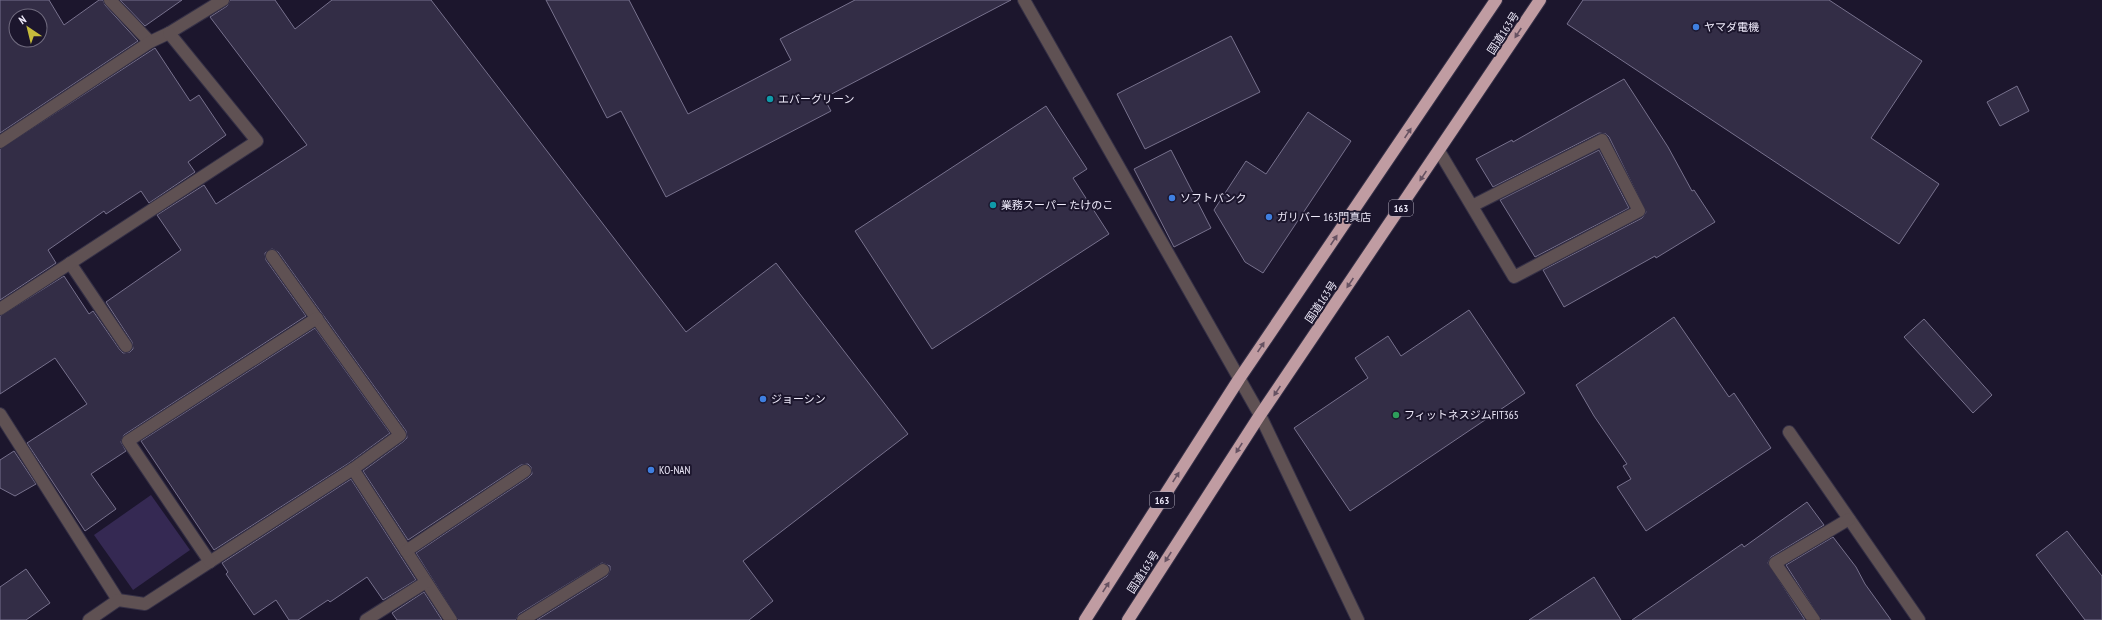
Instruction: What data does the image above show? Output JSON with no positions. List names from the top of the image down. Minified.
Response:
{"streets":{"highway":["国道163号","163"]},"places":["ヤマダ電機","エバーグリーン","ソフトバンク","業務スーパー たけのこ","ガリバー 163門真店","ジョーシン","フィットネスジムFIT365","KO-NAN"],"north":"top left"}
